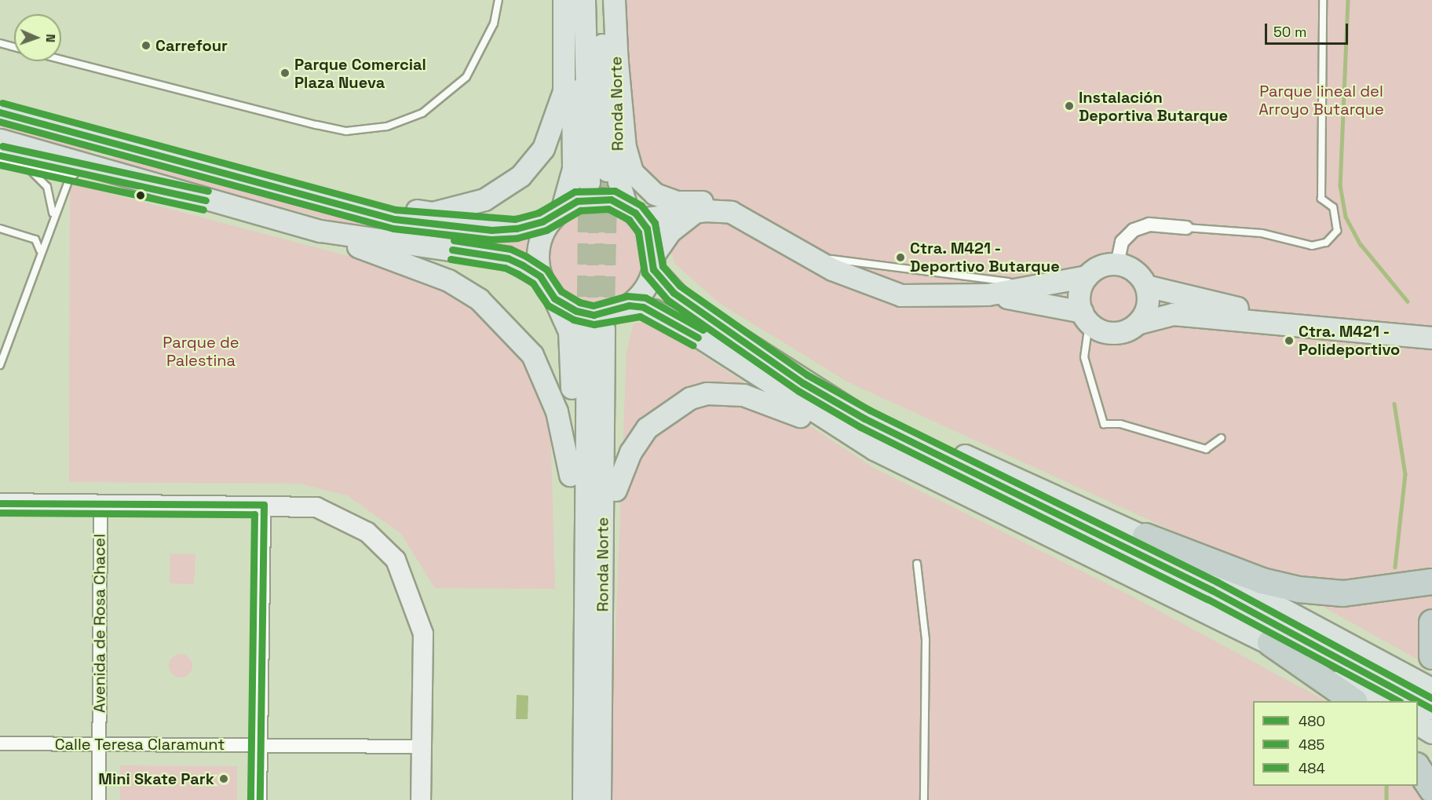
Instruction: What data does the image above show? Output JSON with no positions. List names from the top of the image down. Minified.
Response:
{"streets":{"main road":["Ronda Norte"],"street":["Avenida de Rosa Chacel","Calle Teresa Claramunt"]},"crossings":[["Avenida de Rosa Chacel","Calle Teresa Claramunt"]],"parks":["Parque lineal del Arroyo Butarque","Parque de Palestina"],"places":["Carrefour","Parque Comercial Plaza Nueva","Instalación Deportiva Butarque","Ctra. M421 - Deportivo Butarque","Ctra. M421 - Polideportivo","Mini Skate Park"],"lines":["transit line 484","transit line 480","transit line 485"],"legend":["480","485","484"],"scale_bar":"50 m","north":"right"}
